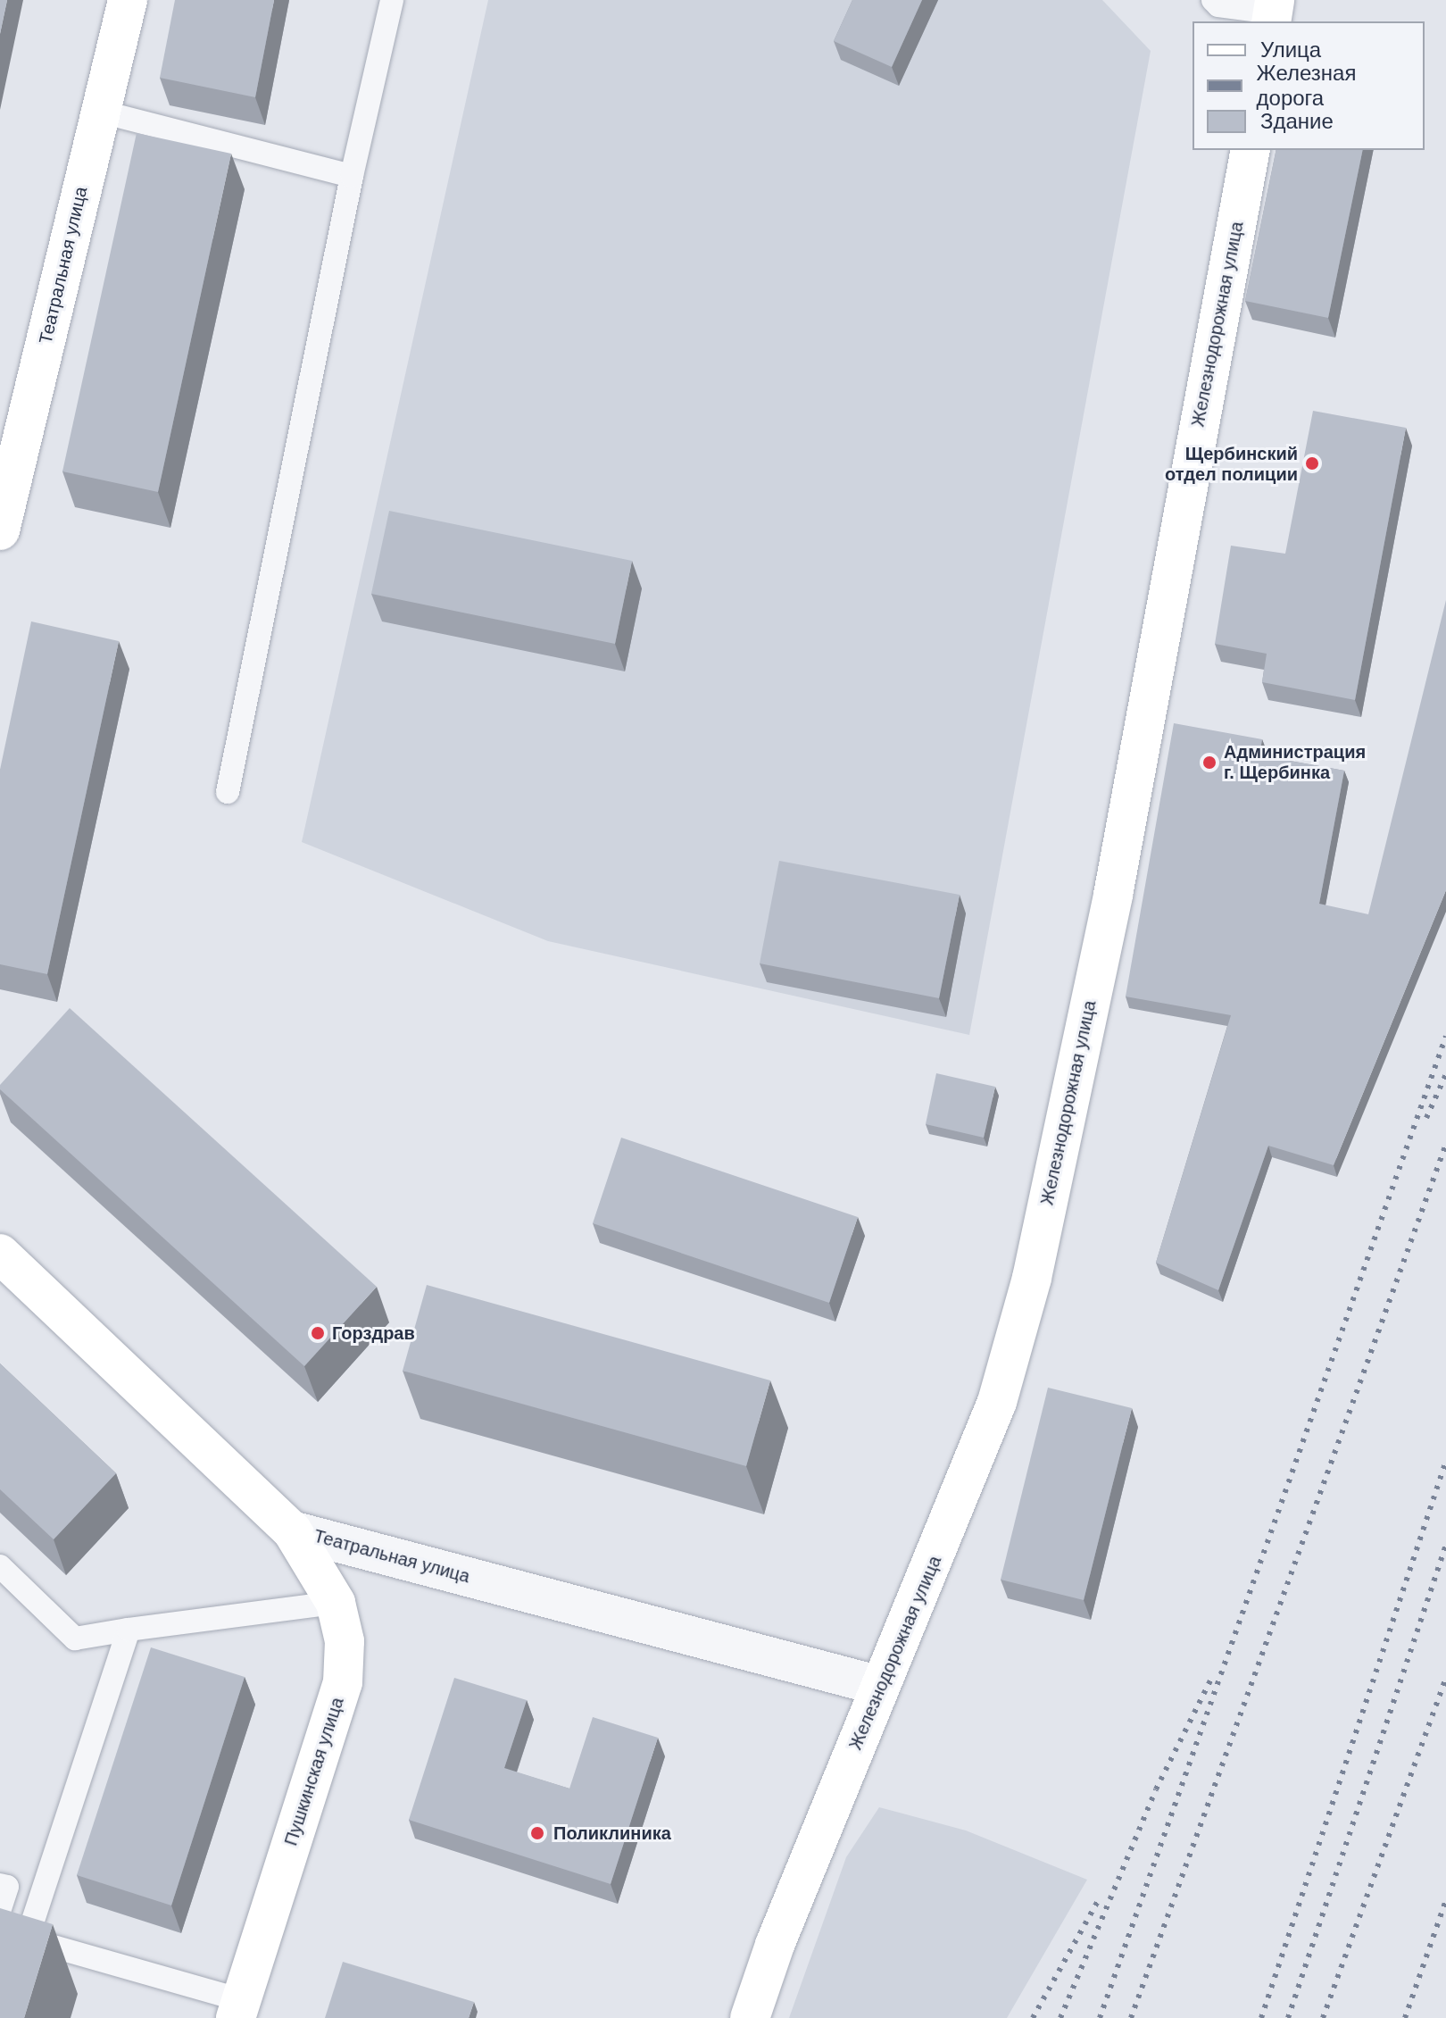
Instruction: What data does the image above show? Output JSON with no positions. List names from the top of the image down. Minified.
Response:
{"streets":{"main road":["Театральная улица","Железнодорожная улица","Пушкинская улица"]},"crossings":[["Театральная улица","Железнодорожная улица"],["Театральная улица","Пушкинская улица"]],"places":["Щербинский отдел полиции","Администрация г. Щербинка","Горздрав","Поликлиника"],"legend":["Улица","Железная дорога","Здание"]}
